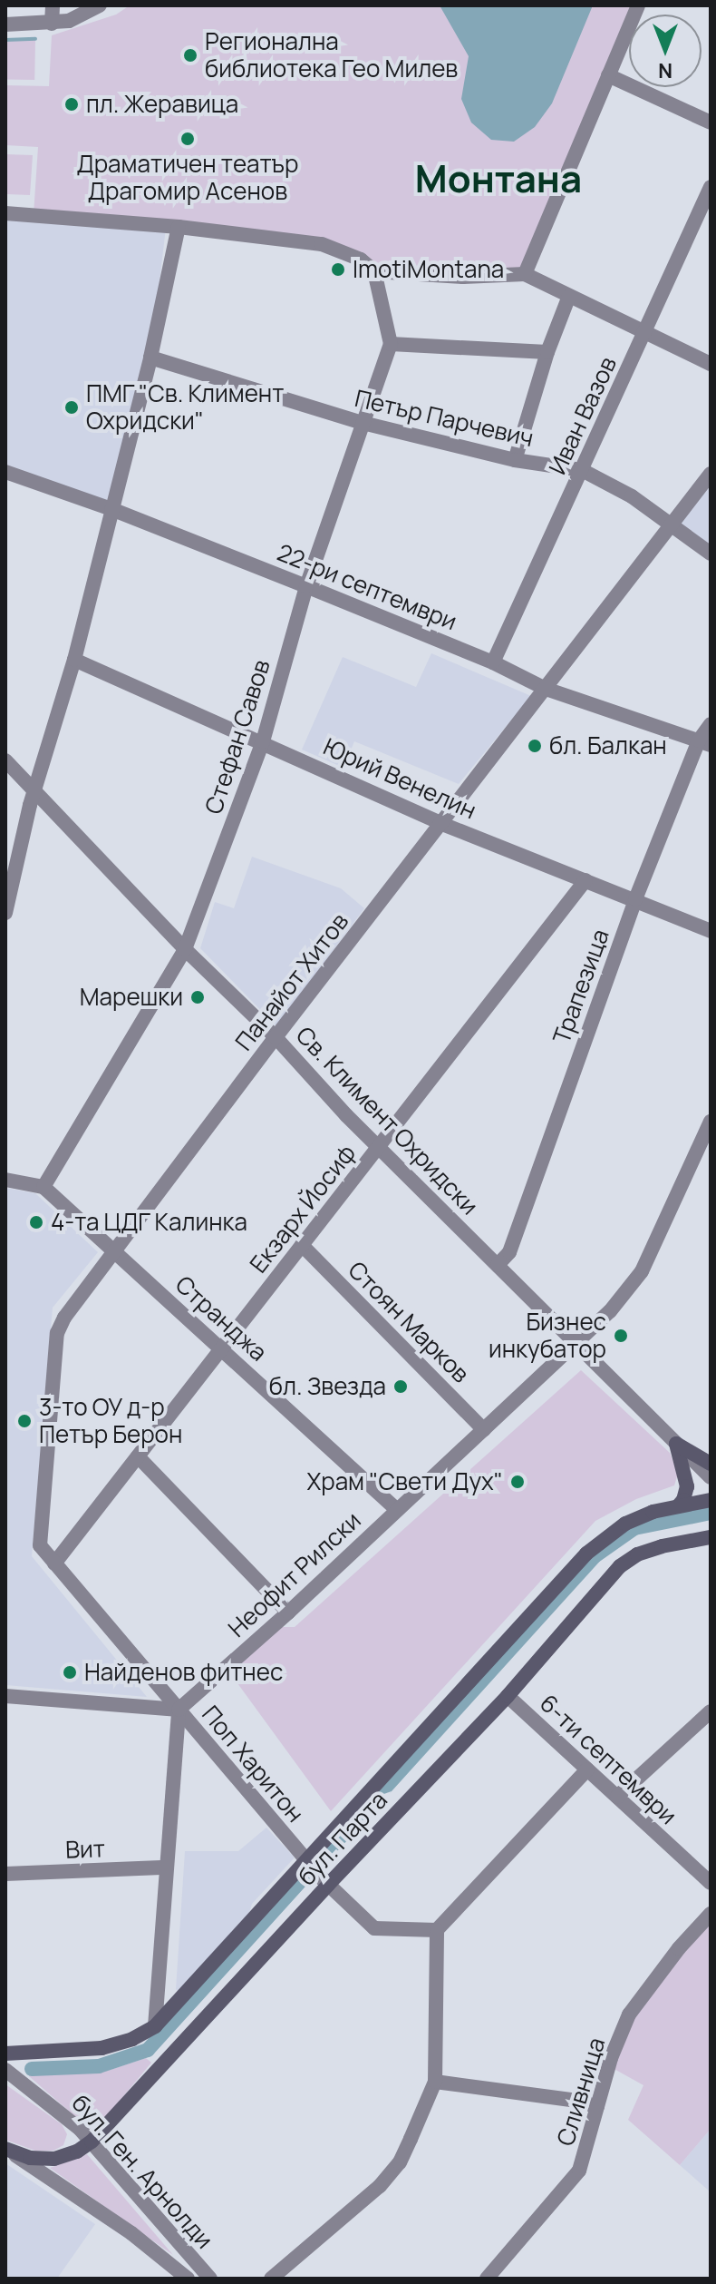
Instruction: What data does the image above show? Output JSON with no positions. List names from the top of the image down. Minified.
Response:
{"streets":{"main road":["бул. Парта"],"street":["Иван Вазов","Петър Парчевич","22-ри септември","Стефан Савов","Юрий Венелин","Панайот Хитов","Трапезица","Св. Климент Охридски","Екзарх Йосиф","Странджа","Стоян Марков","Неофит Рилски","6-ти септември","Поп Харитон","Вит","Сливница","бул. Ген. Арнолди"]},"crossings":[["Иван Вазов","Петър Парчевич"],["Иван Вазов","22-ри септември"],["Петър Парчевич","Стефан Савов"],["Петър Парчевич","Панайот Хитов"],["22-ри септември","Стефан Савов"],["22-ри септември","Панайот Хитов"],["22-ри септември","Трапезица"],["Стефан Савов","Юрий Венелин"],["Стефан Савов","Св. Климент Охридски"],["Стефан Савов","Странджа"],["Юрий Венелин","Панайот Хитов"],["Юрий Венелин","Трапезица"],["Юрий Венелин","Екзарх Йосиф"],["Панайот Хитов","Св. Климент Охридски"],["Панайот Хитов","Екзарх Йосиф"],["Панайот Хитов","Странджа"],["Панайот Хитов","Поп Харитон"],["Трапезица","Св. Климент Охридски"],["Св. Климент Охридски","Екзарх Йосиф"],["Св. Климент Охридски","Неофит Рилски"],["Екзарх Йосиф","Странджа"],["Екзарх Йосиф","Стоян Марков"],["Екзарх Йосиф","Поп Харитон"],["Странджа","Неофит Рилски"],["Стоян Марков","Неофит Рилски"],["Неофит Рилски","Поп Харитон"],["6-ти септември","бул. Парта"],["Поп Харитон","бул. Парта"],["бул. Парта","бул. Ген. Арнолди"]],"districts":["Монтана"],"places":["Регионална библиотека Гео Милев","пл. Жеравица","Драматичен театър Драгомир Асенов","ImotiMontana","ПМГ \"Св. Климент Охридски\"","бл. Балкан","Марешки","4-та ЦДГ Калинка","Бизнес инкубатор","бл. Звезда","3-то ОУ д-р Петър Берон","Храм \"Свети Дух\"","Найденов фитнес"],"north":"bottom"}
